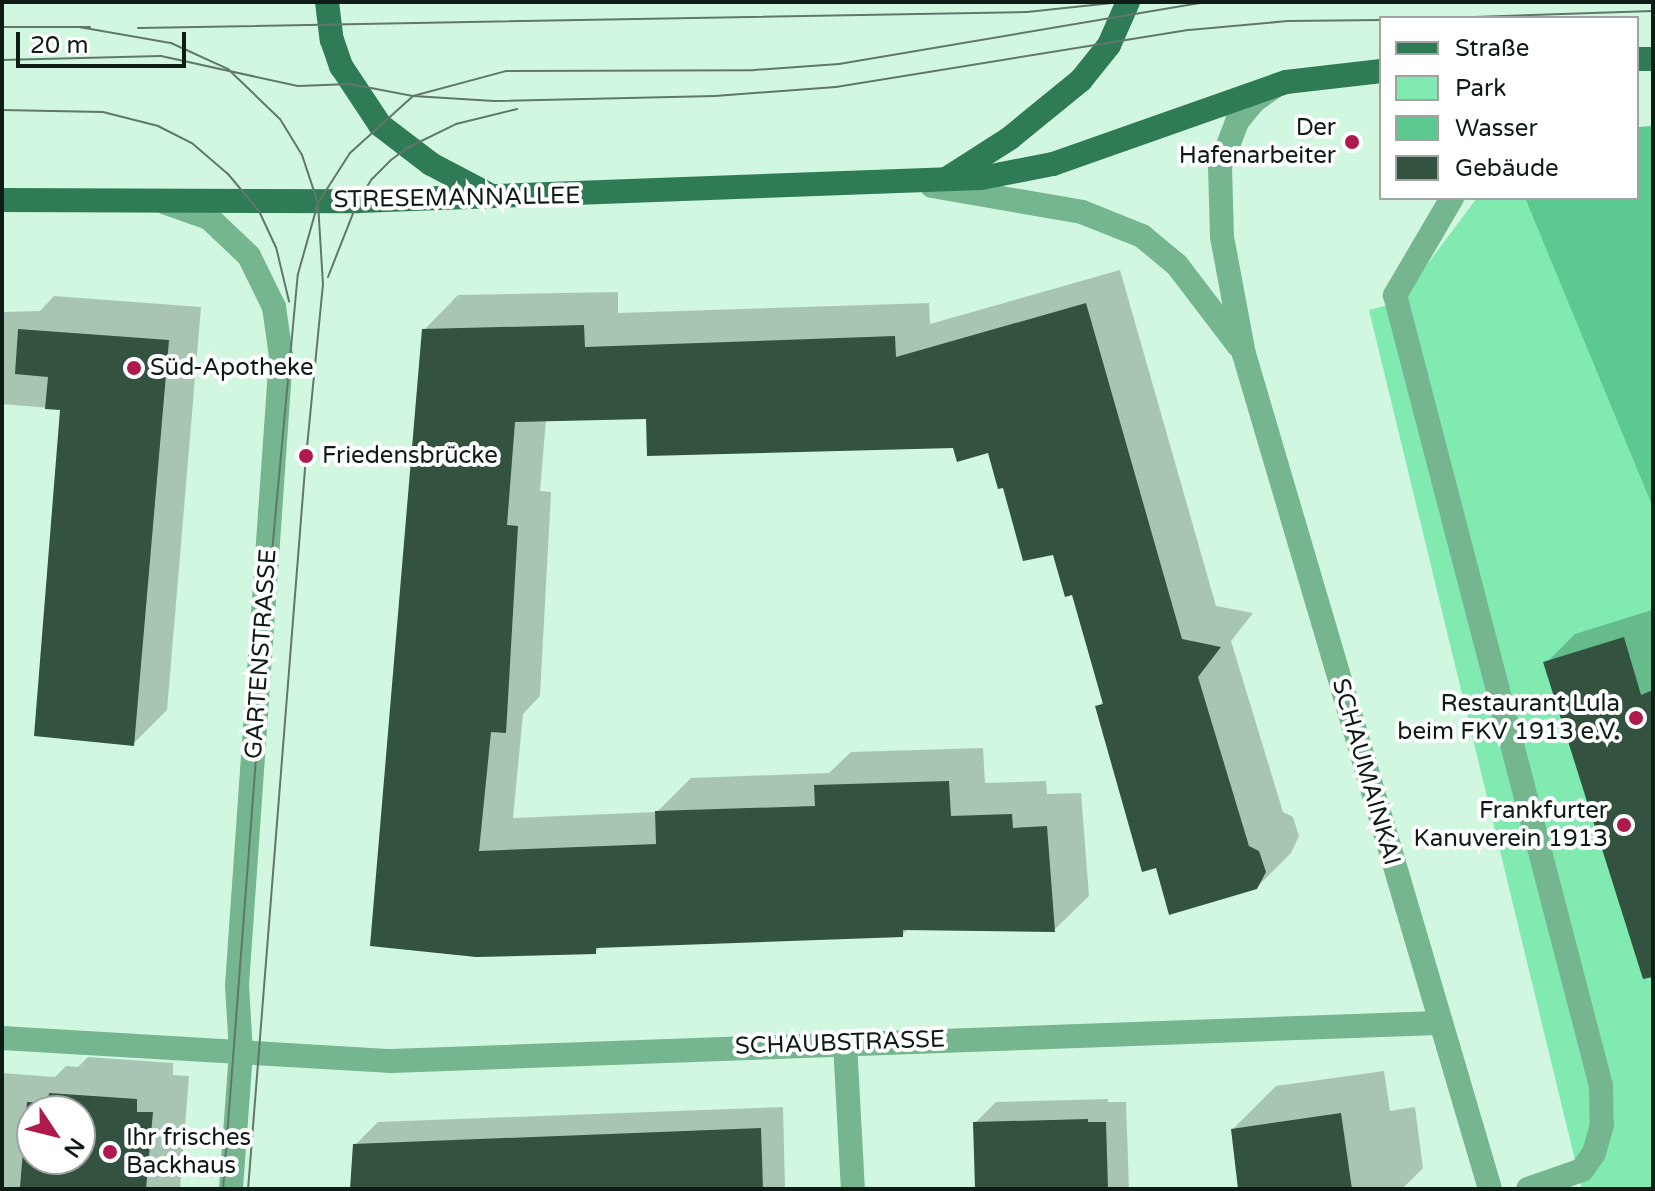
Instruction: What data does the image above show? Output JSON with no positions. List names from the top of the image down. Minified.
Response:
{"streets":{"main road":["STRESEMANNALLEE"],"street":["GARTENSTRASSE","SCHAUMAINKAI","SCHAUBSTRASSE"]},"crossings":[["STRESEMANNALLEE","GARTENSTRASSE"],["STRESEMANNALLEE","SCHAUMAINKAI"],["GARTENSTRASSE","SCHAUBSTRASSE"],["SCHAUMAINKAI","SCHAUBSTRASSE"]],"places":["Der Hafenarbeiter","Süd-Apotheke","Friedensbrücke","Restaurant Lula beim FKV 1913 e.V.","Frankfurter Kanuverein 1913","Ihr frisches Backhaus"],"legend":["Straße","Park","Wasser","Gebäude"],"scale_bar":"20 m","north":"bottom right"}
